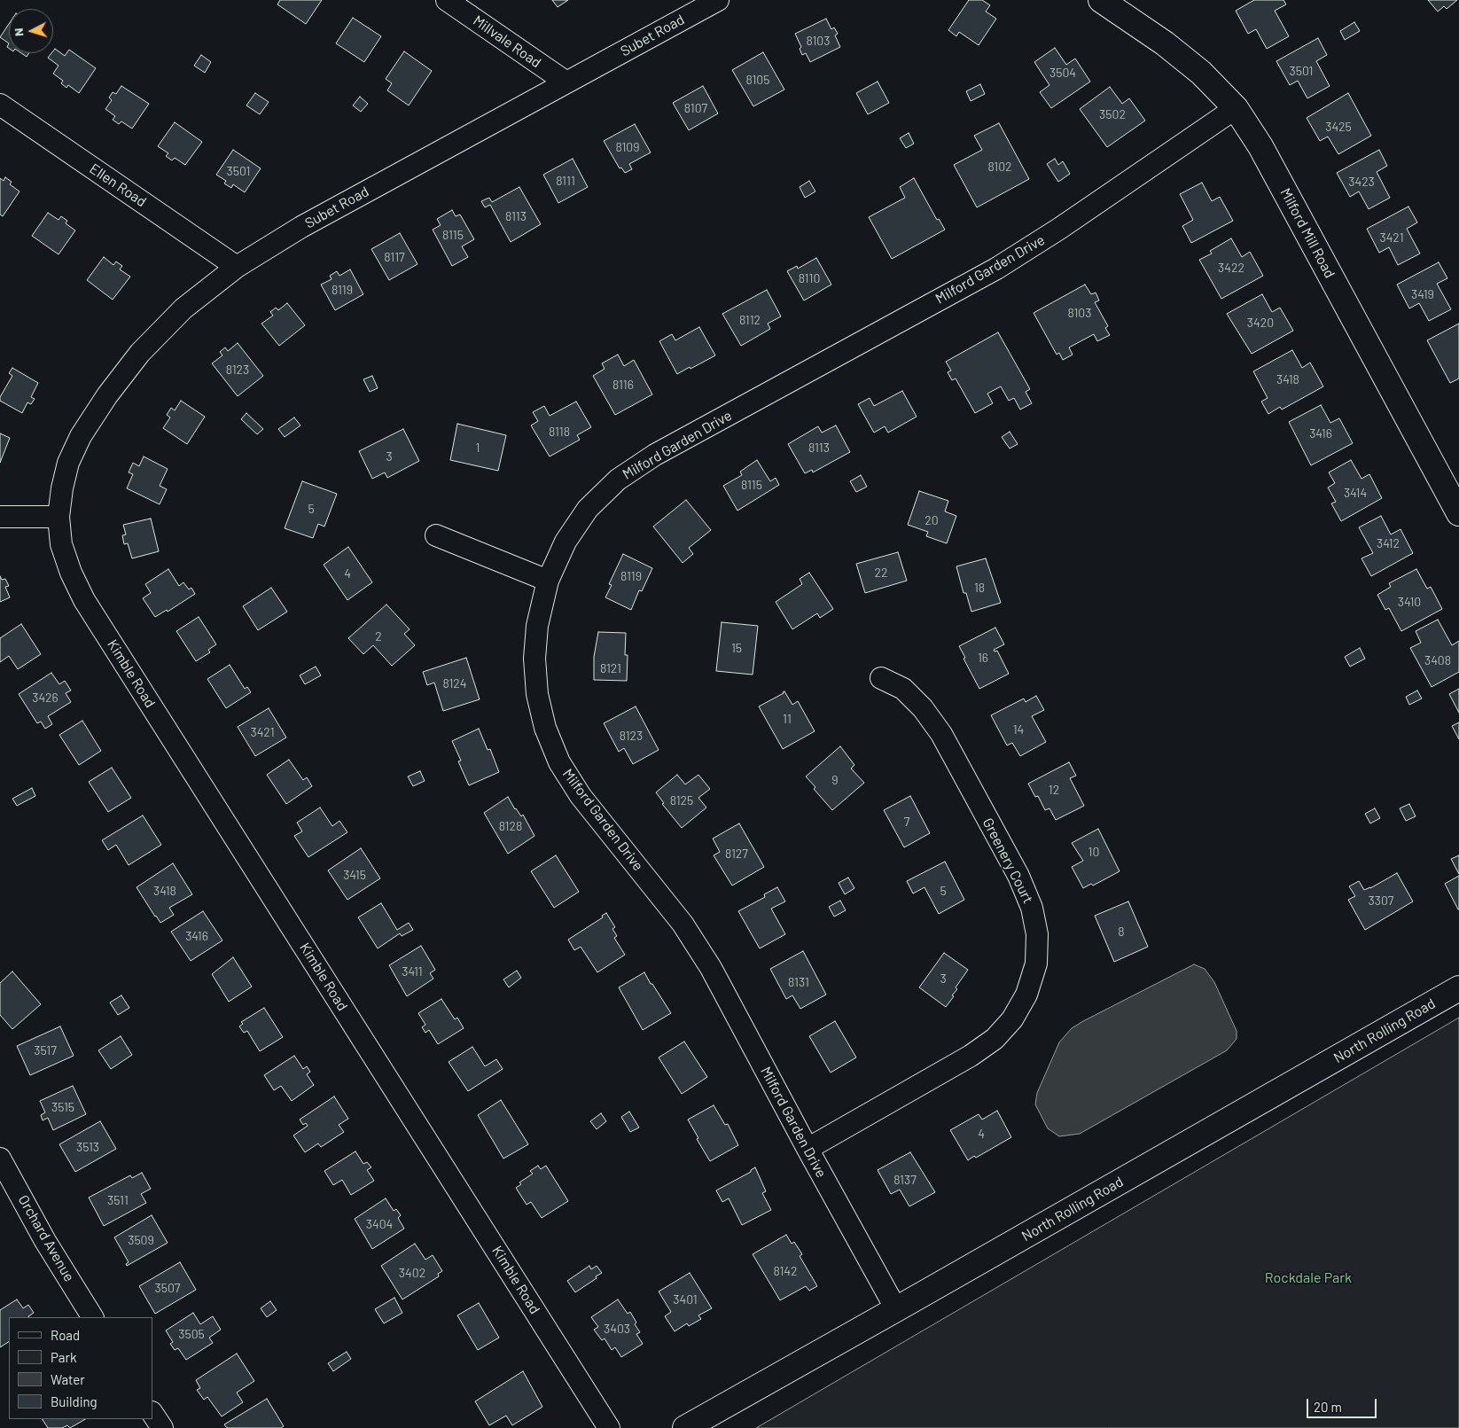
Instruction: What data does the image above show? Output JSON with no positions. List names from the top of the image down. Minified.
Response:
{"streets":{"main road":["Milford Mill Road","North Rolling Road"],"street":["Subet Road","Millvale Road","Ellen Road","Milford Garden Drive","Kimble Road","Greenery Court","Orchard Avenue"]},"crossings":[["Subet Road","Millvale Road"],["Subet Road","Ellen Road"],["Subet Road","Kimble Road"],["Milford Mill Road","Milford Garden Drive"],["Milford Garden Drive","Greenery Court"],["Milford Garden Drive","North Rolling Road"]],"parks":["Rockdale Park"],"house_numbers":["8103","3501","3504","8105","8107","3502","3425","8109","8102","3501","8111","3423","8113","8115","3421","8117","3422","8110","8119","3419","8103","8112","3420","8123","3418","8116","8118","3416","1","8113","3","8115","3414","5","20","3412","22","4","8119","18","3410","2","15","16","3408","8121","8124","3426","11","14","3421","8123","9","12","8125","7","8128","10","8127","3415","3418","5","3307","8","3416","3411","3","8131","3517","3515","4","3513","8137","3511","3404","3509","8142","3402","3507","3401","3403","3505"],"legend":["Road","Park","Water","Building"],"scale_bar":"20 m","north":"left"}
